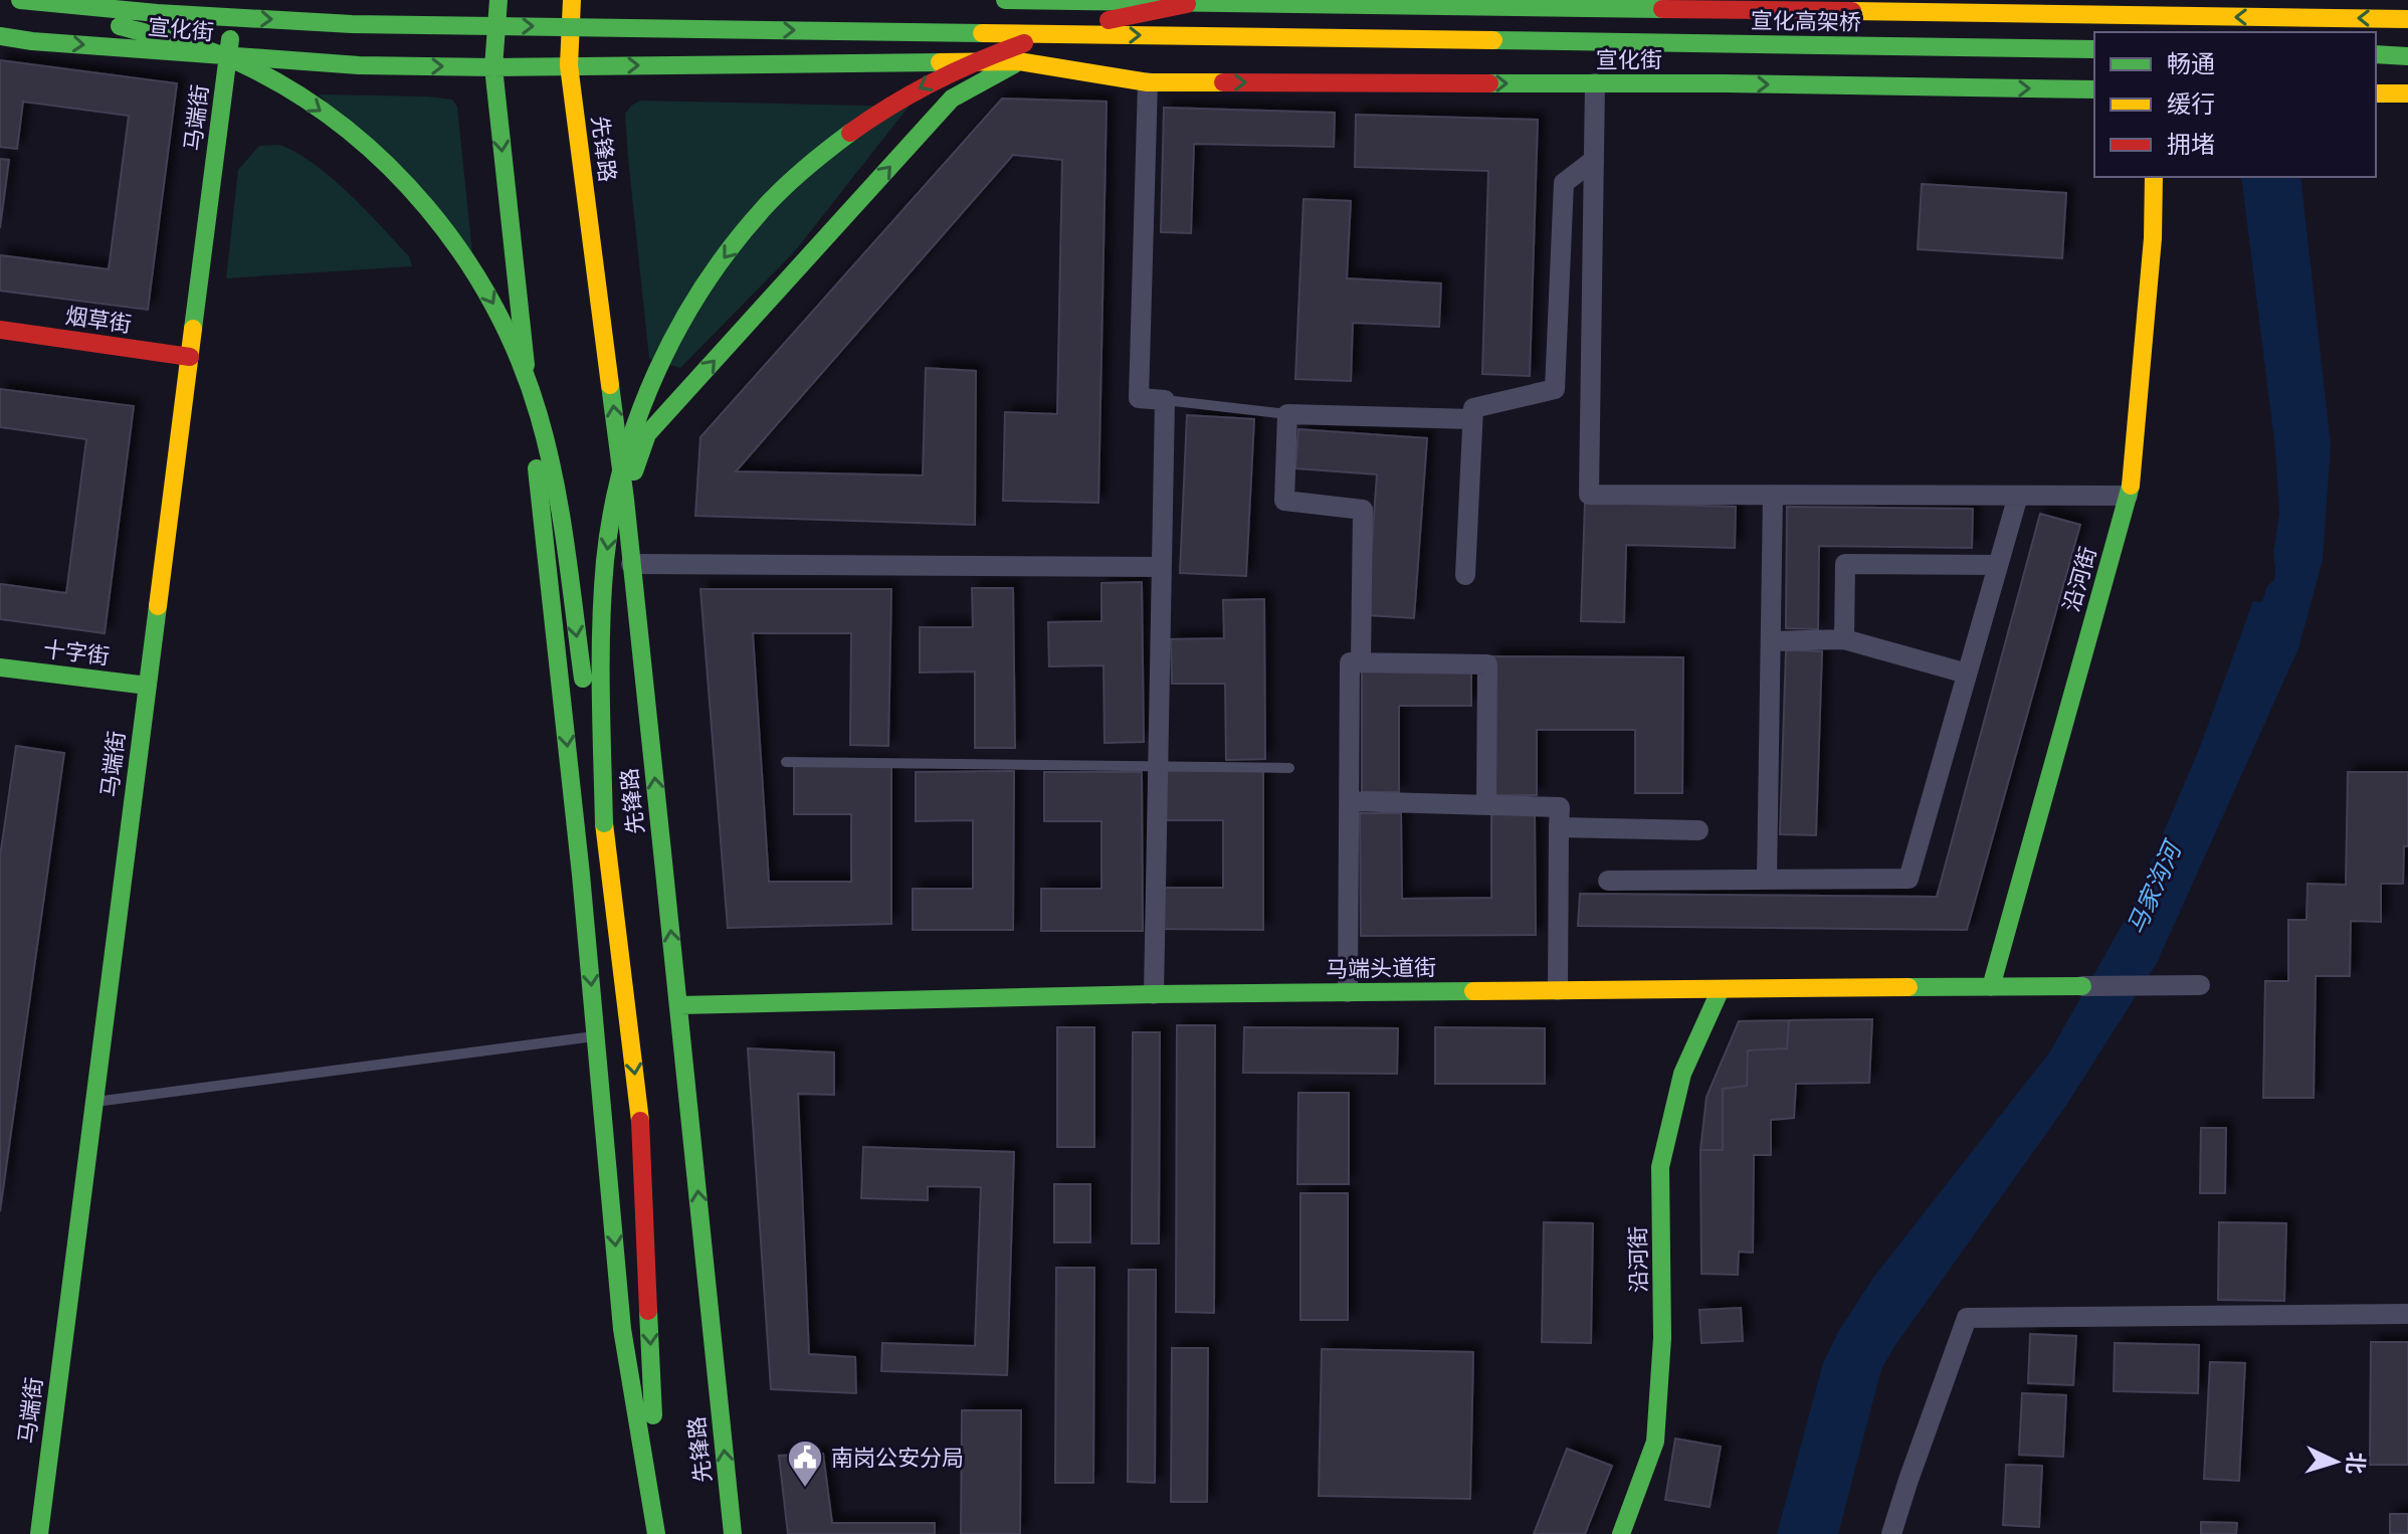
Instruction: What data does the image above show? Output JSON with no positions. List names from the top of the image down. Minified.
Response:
{"streets":{"main road":["宣化高架桥","宣化街","马端街","先锋路","烟草街","沿河街","十字街","马端头道街"]},"crossings":[["宣化街","马端街"],["宣化街","先锋路"],["马端街","烟草街"],["马端街","十字街"],["先锋路","马端头道街"],["沿河街","马端头道街"]],"one_way":["宣化街"],"water":["马家沟河"],"places":{"public building":["南岗公安分局"]},"legend":["畅通","缓行","拥堵"],"north":"right"}
